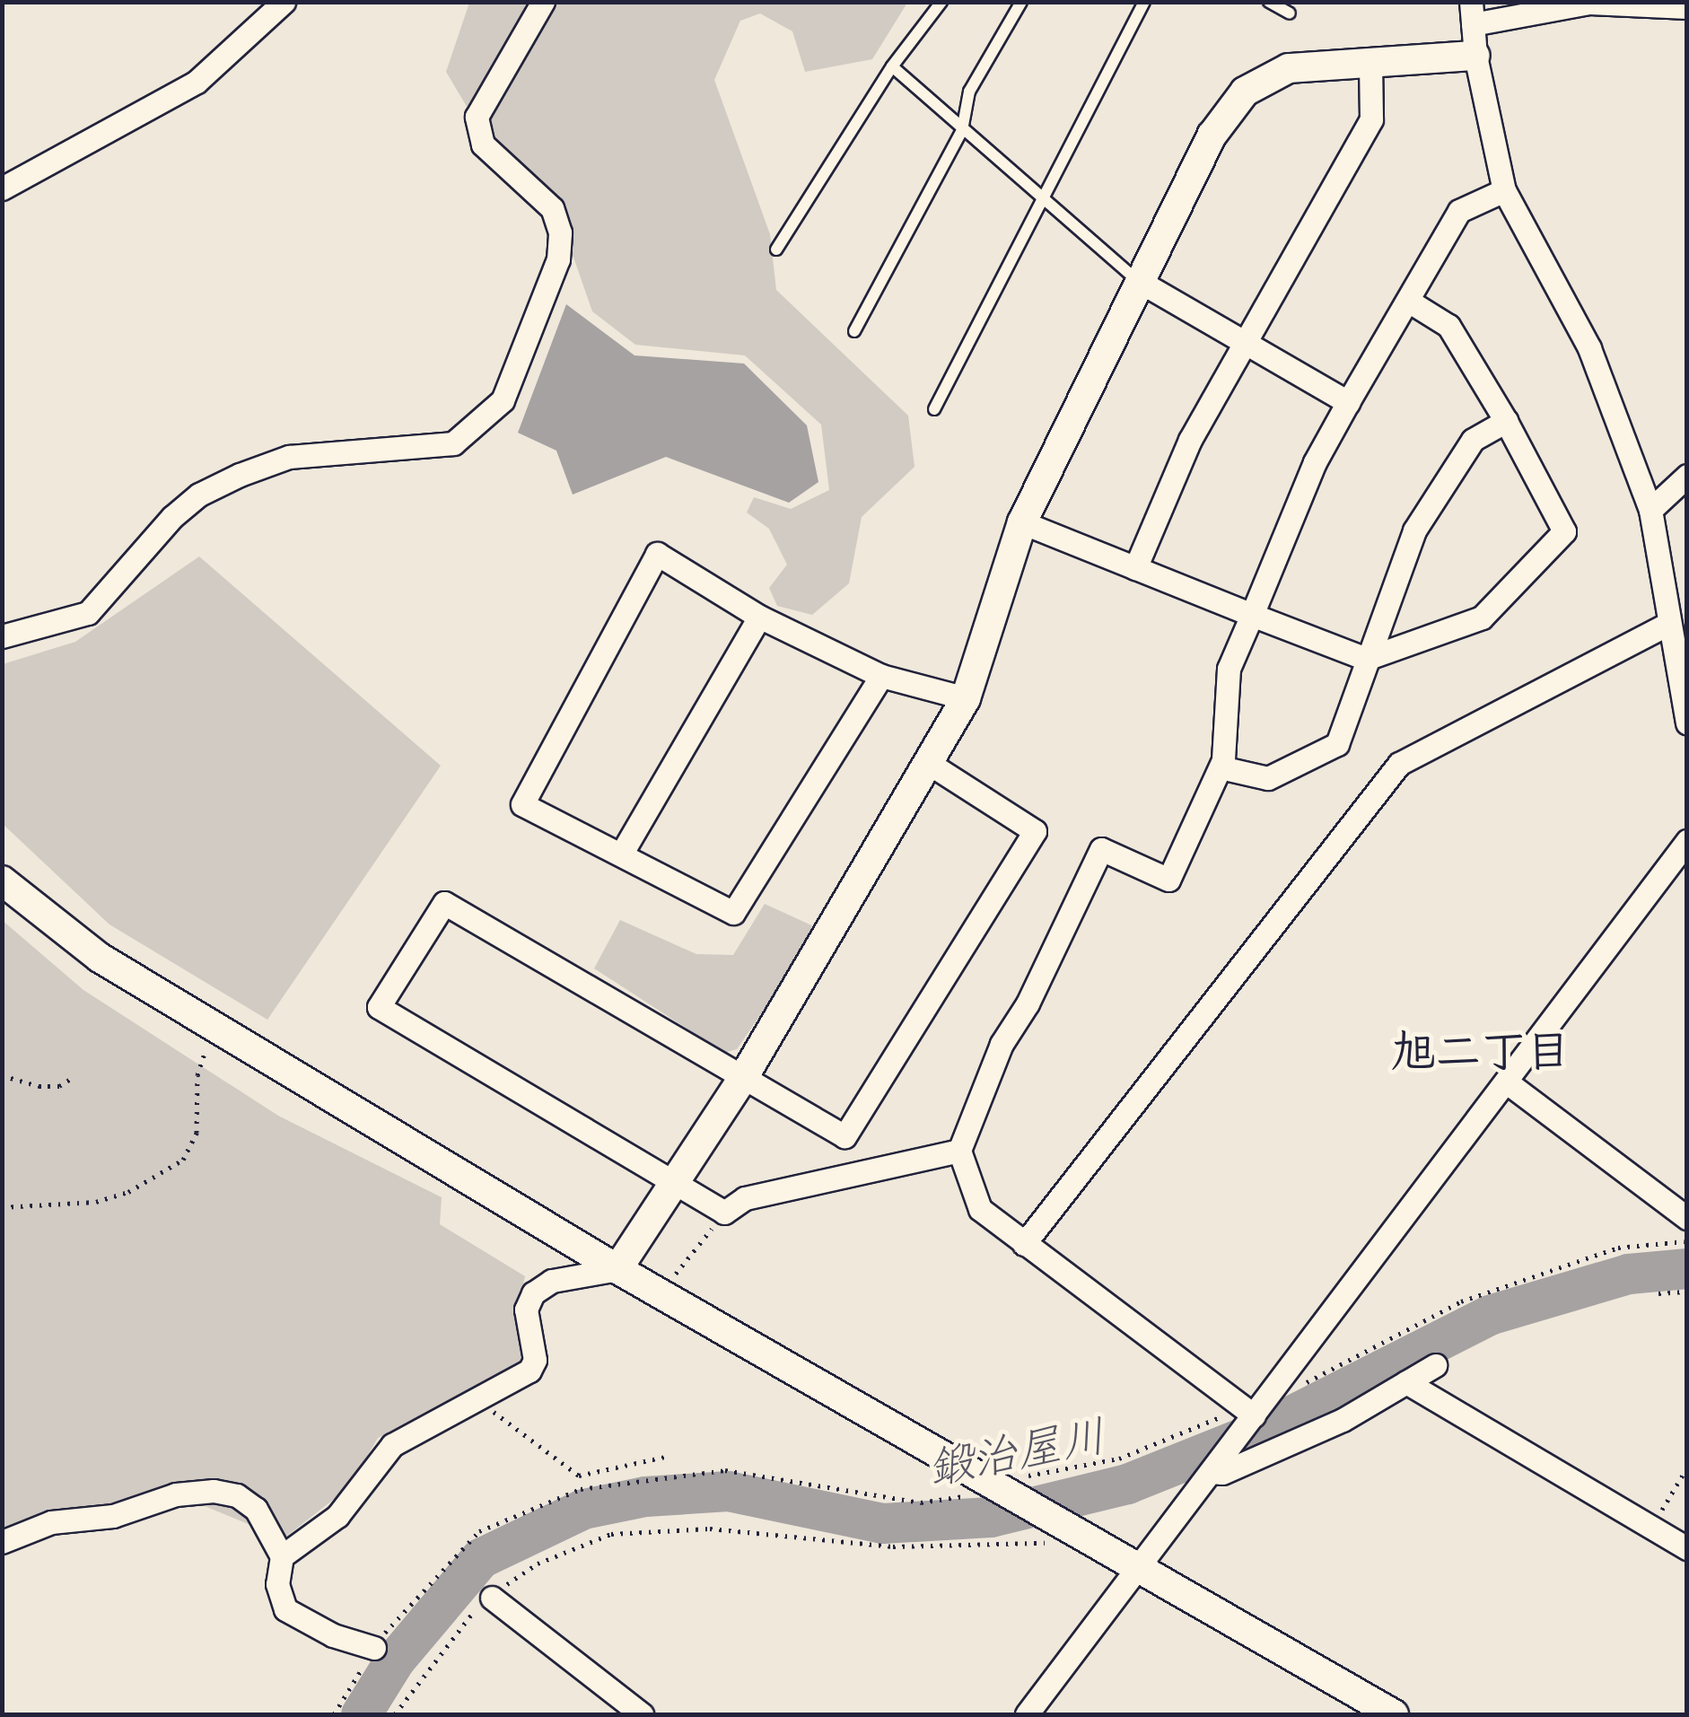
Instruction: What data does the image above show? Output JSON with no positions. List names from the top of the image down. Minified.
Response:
{"districts":["旭二丁目"],"water":["鍛治屋川"]}
